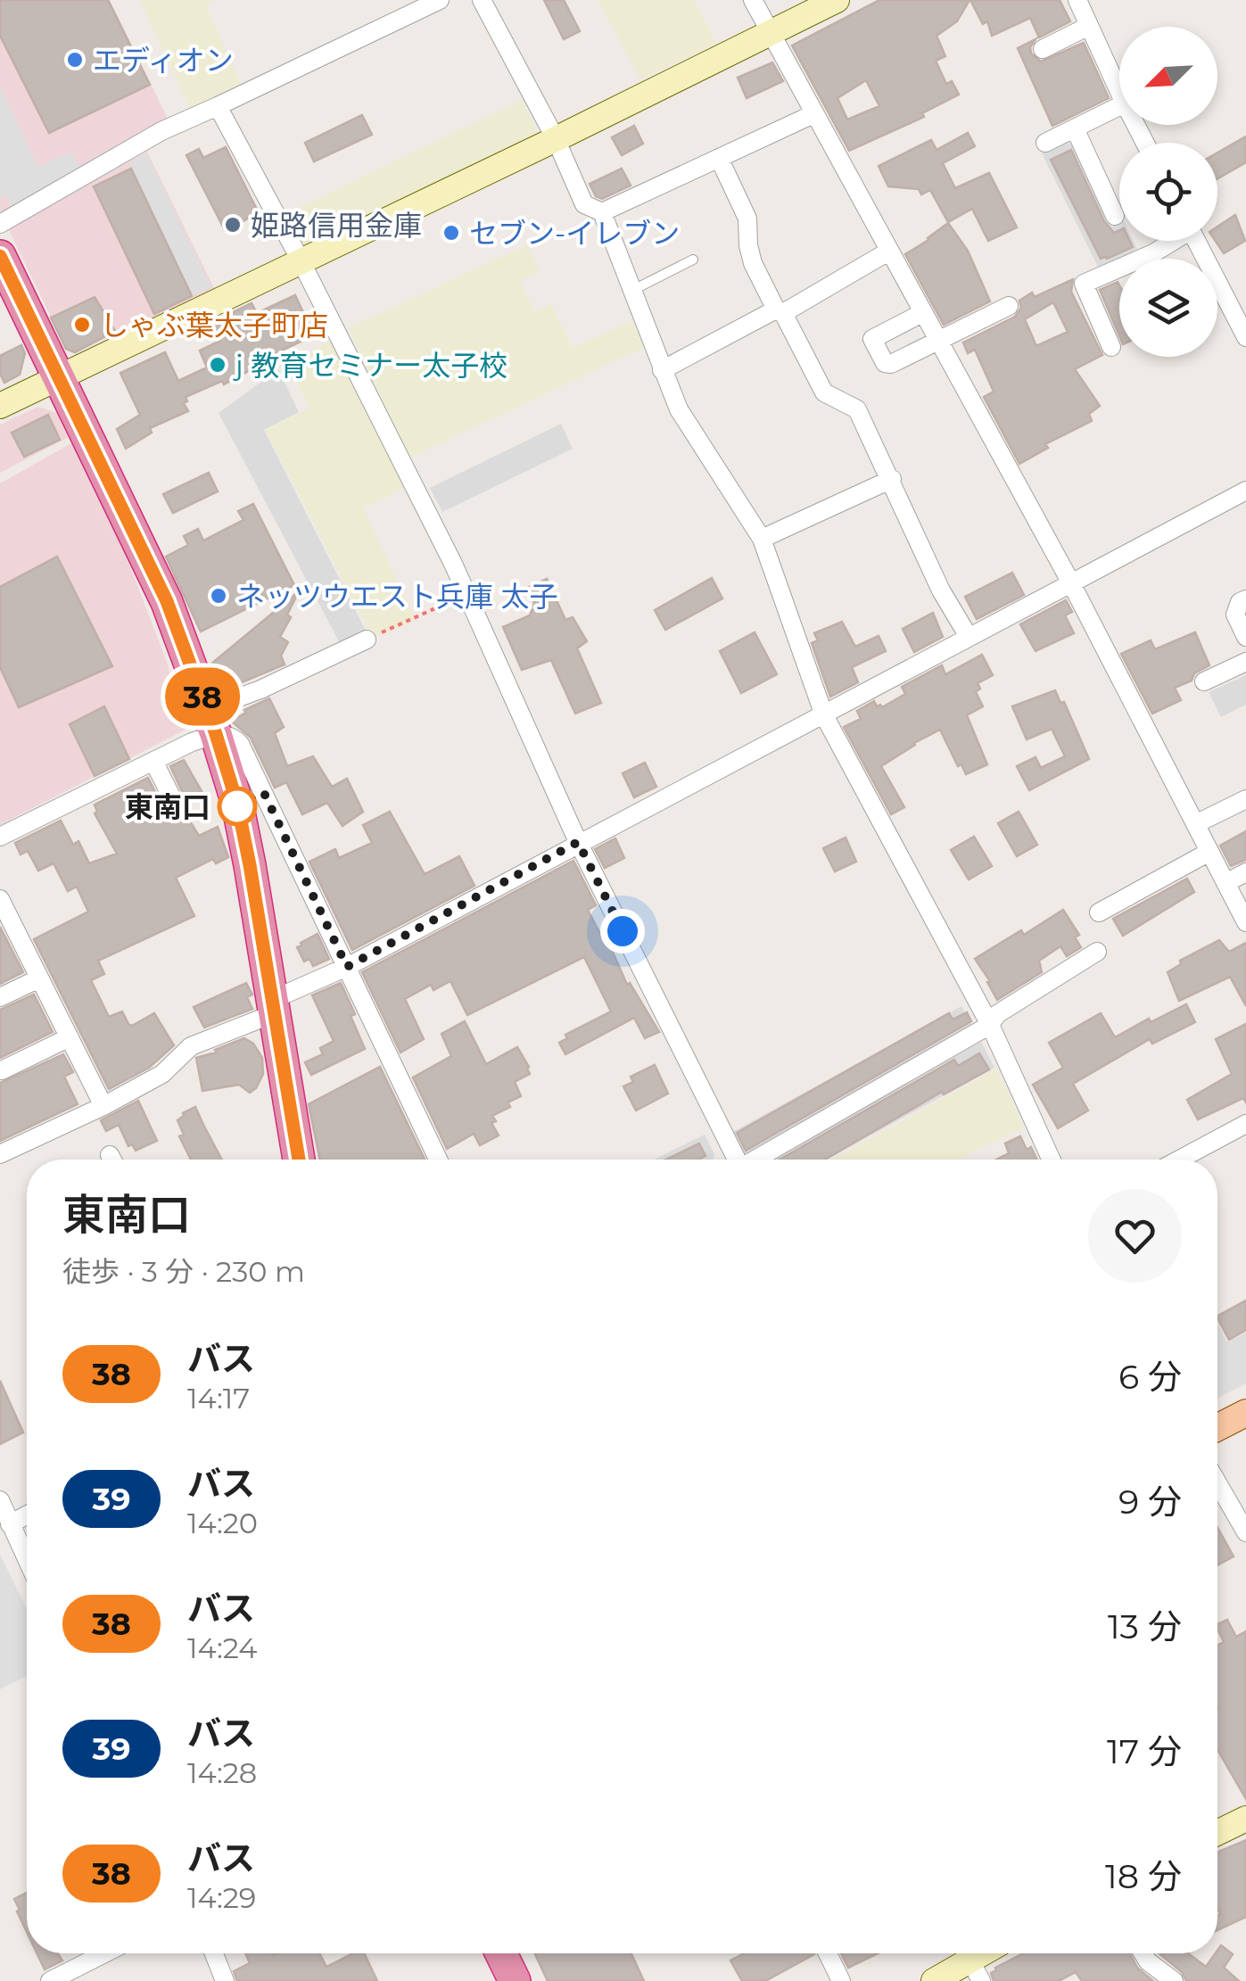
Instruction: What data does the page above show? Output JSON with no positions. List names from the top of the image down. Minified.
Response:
{"places":["エディオン","姫路信用金庫","セブン-イレブン","しゃぶ葉太子町店","j 教育セミナー太子校","ネッツウエスト兵庫 太子","東南口"],"lines":["bus line 38"],"north":"bottom left","page":{"on_map":"38","heading":["東南口","徒歩 · 3 分 · 230 m"],"list":[{"mark":"38","name":"バス","note":"14:17","value":"6 分"},{"mark":"39","name":"バス","note":"14:20","value":"9 分"},{"mark":"38","name":"バス","note":"14:24","value":"13 分"},{"mark":"39","name":"バス","note":"14:28","value":"17 分"},{"mark":"38","name":"バス","note":"14:29","value":"18 分"}]}}
